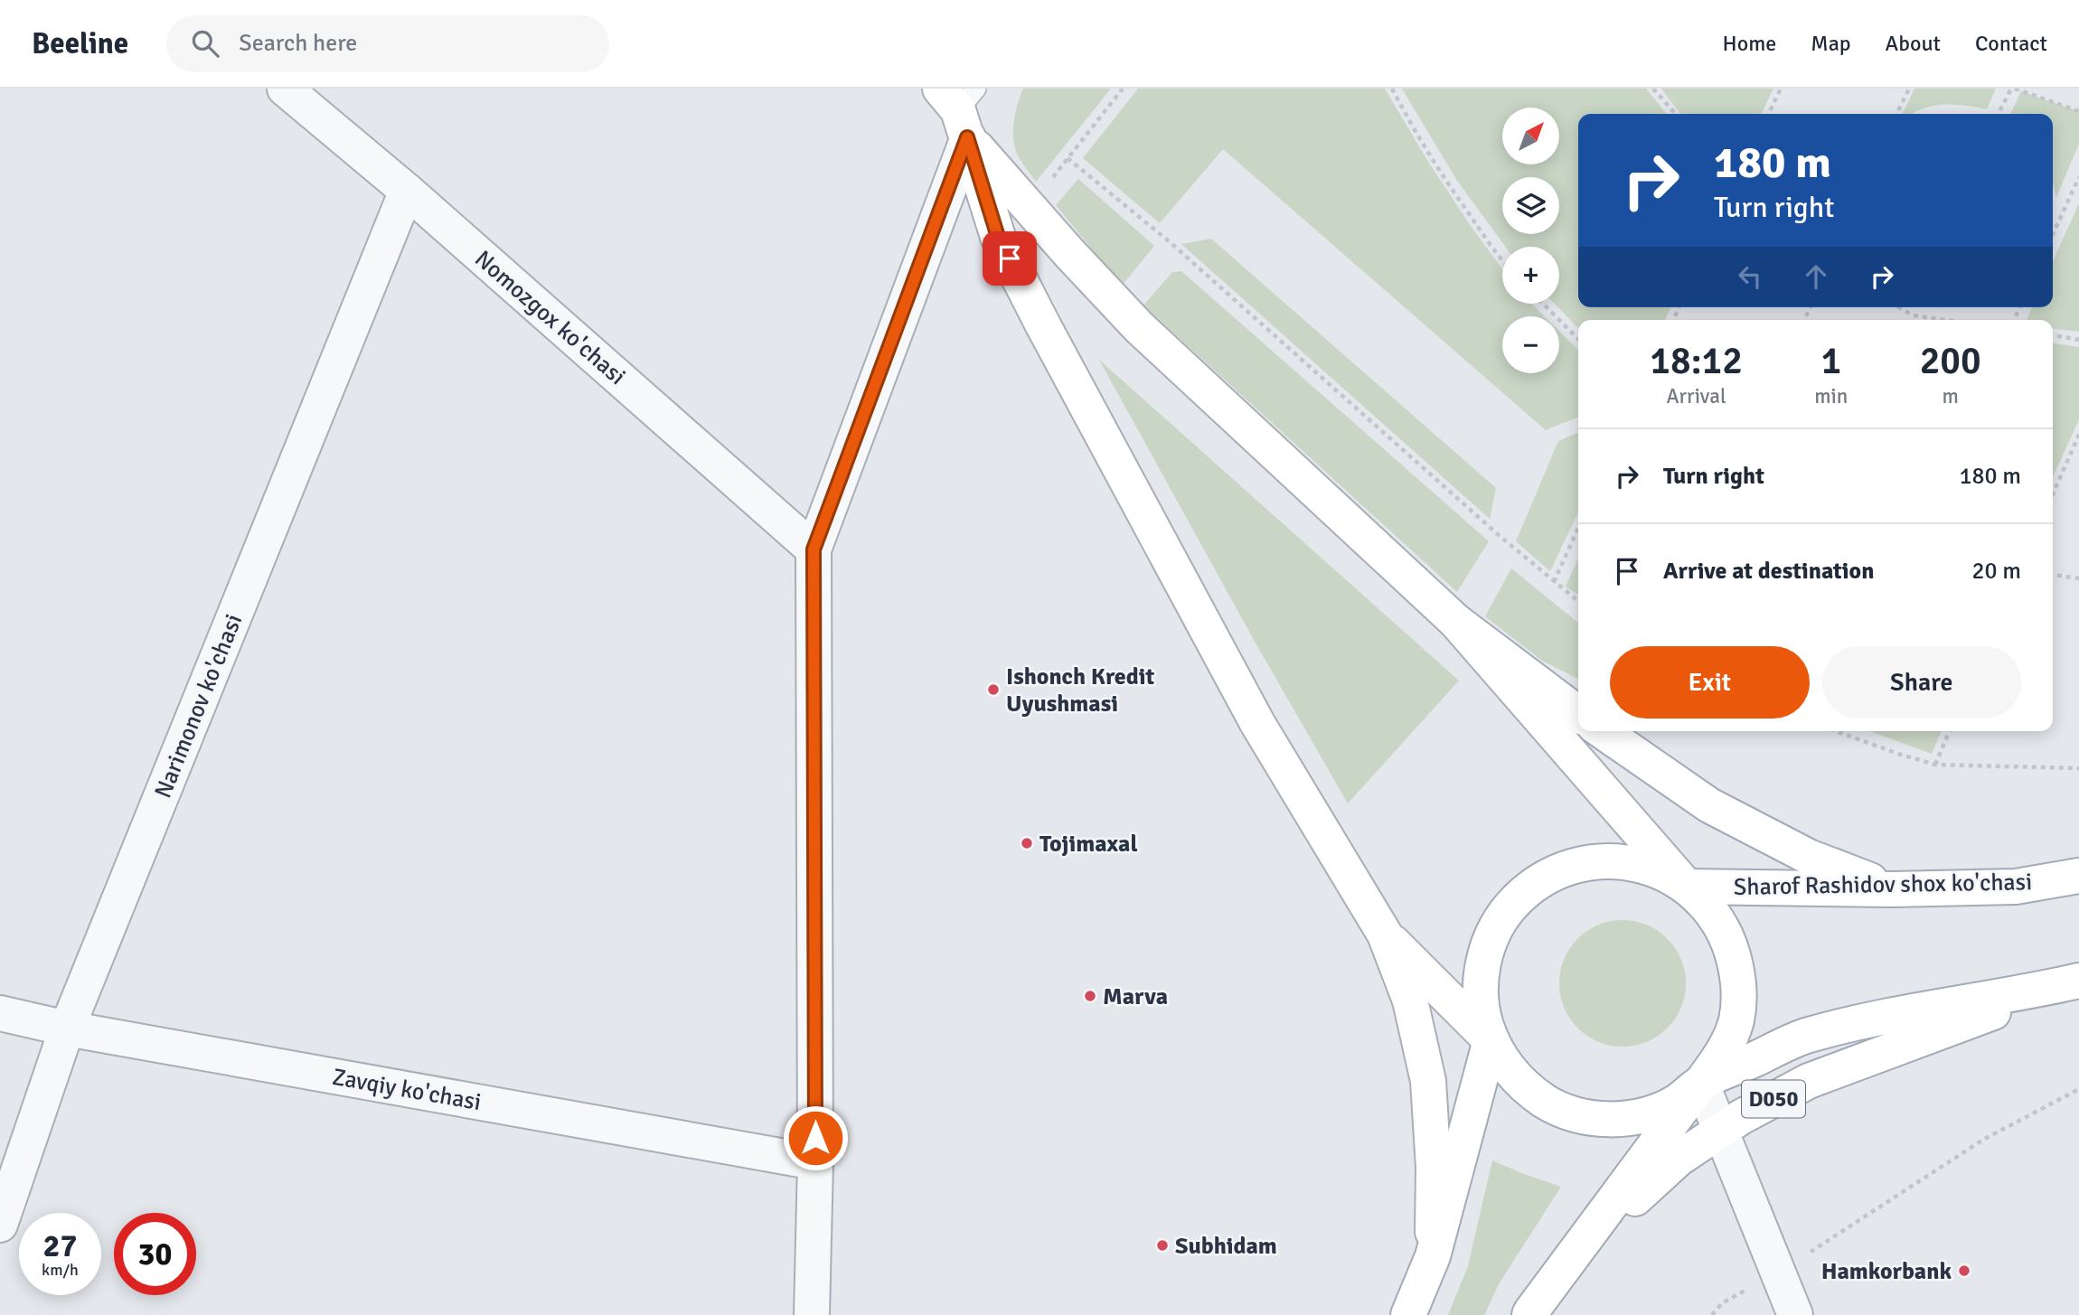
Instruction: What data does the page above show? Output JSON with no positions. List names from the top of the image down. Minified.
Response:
{"streets":{"main road":["Sharof Rashidov shox ko'chasi","D050"],"street":["Nomozgox ko'chasi","Narimonov ko'chasi","Zavqiy ko'chasi"]},"crossings":[["Nomozgox ko'chasi","Narimonov ko'chasi"],["Narimonov ko'chasi","Zavqiy ko'chasi"],["Sharof Rashidov shox ko'chasi","D050"]],"places":["Ishonch Kredit Uyushmasi","Tojimaxal","Marva","Subhidam","Hamkorbank"],"north":"top right","page":{"header":"Beeline","search":"Search here","nav":["Home","Map","About","Contact"],"map_buttons":["+","−"],"turn":["180 m","Turn right"],"eta":["18:12","Arrival","1","min","200","m"],"list":[{"name":"Turn right","value":"180 m"},{"name":"Arrive at destination","value":"20 m"}],"buttons":["Exit","Share"],"speed":"27 km/h","limit":"30"}}
